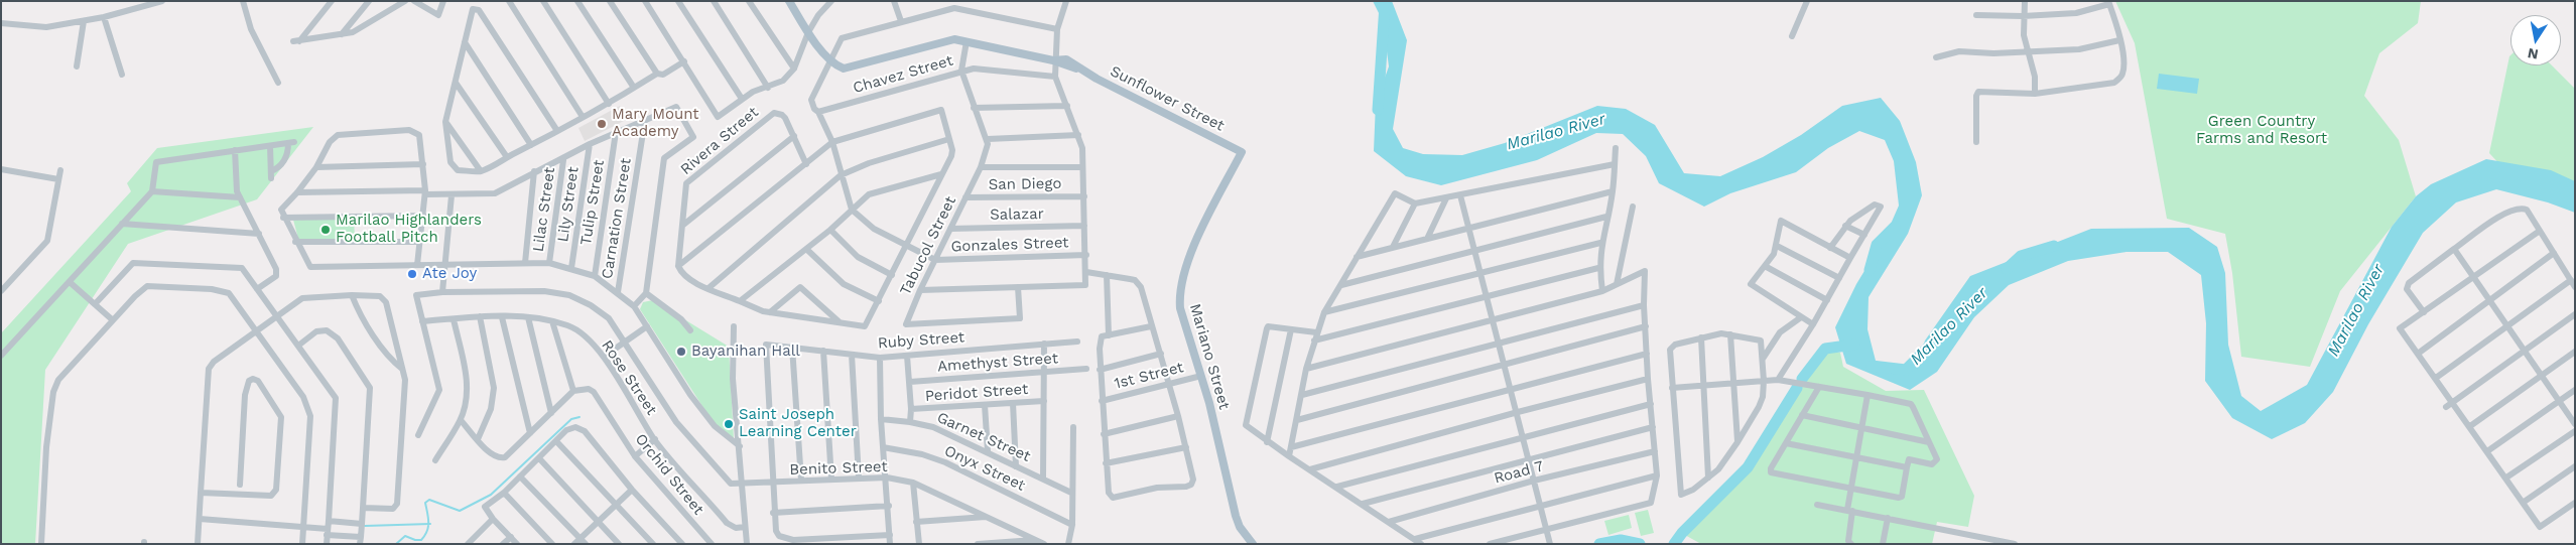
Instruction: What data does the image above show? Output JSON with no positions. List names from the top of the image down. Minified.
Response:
{"streets":{"main road":["Sunflower Street","Mariano Street"],"street":["Chavez Street","Rivera Street","San Diego","Tulip Street","Lily Street","Lilac Street","Salazar","Carnation Street","Gonzales Street","Tabucol Street","Ruby Street","Amethyst Street","1st Street","Rose Street","Peridot Street","Garnet Street","Benito Street","Onyx Street","Road 7","Orchid Street"]},"crossings":[["Sunflower Street","Mariano Street"],["San Diego","Tabucol Street"],["Salazar","Tabucol Street"],["Gonzales Street","Tabucol Street"],["Ruby Street","Benito Street"],["Mariano Street","1st Street"]],"water":["Marilao River"],"parks":["Green Country Farms and Resort"],"places":["Mary Mount Academy","Marilao Highlanders Football Pitch","Ate Joy","Bayanihan Hall","Saint Joseph Learning Center"],"north":"bottom"}
